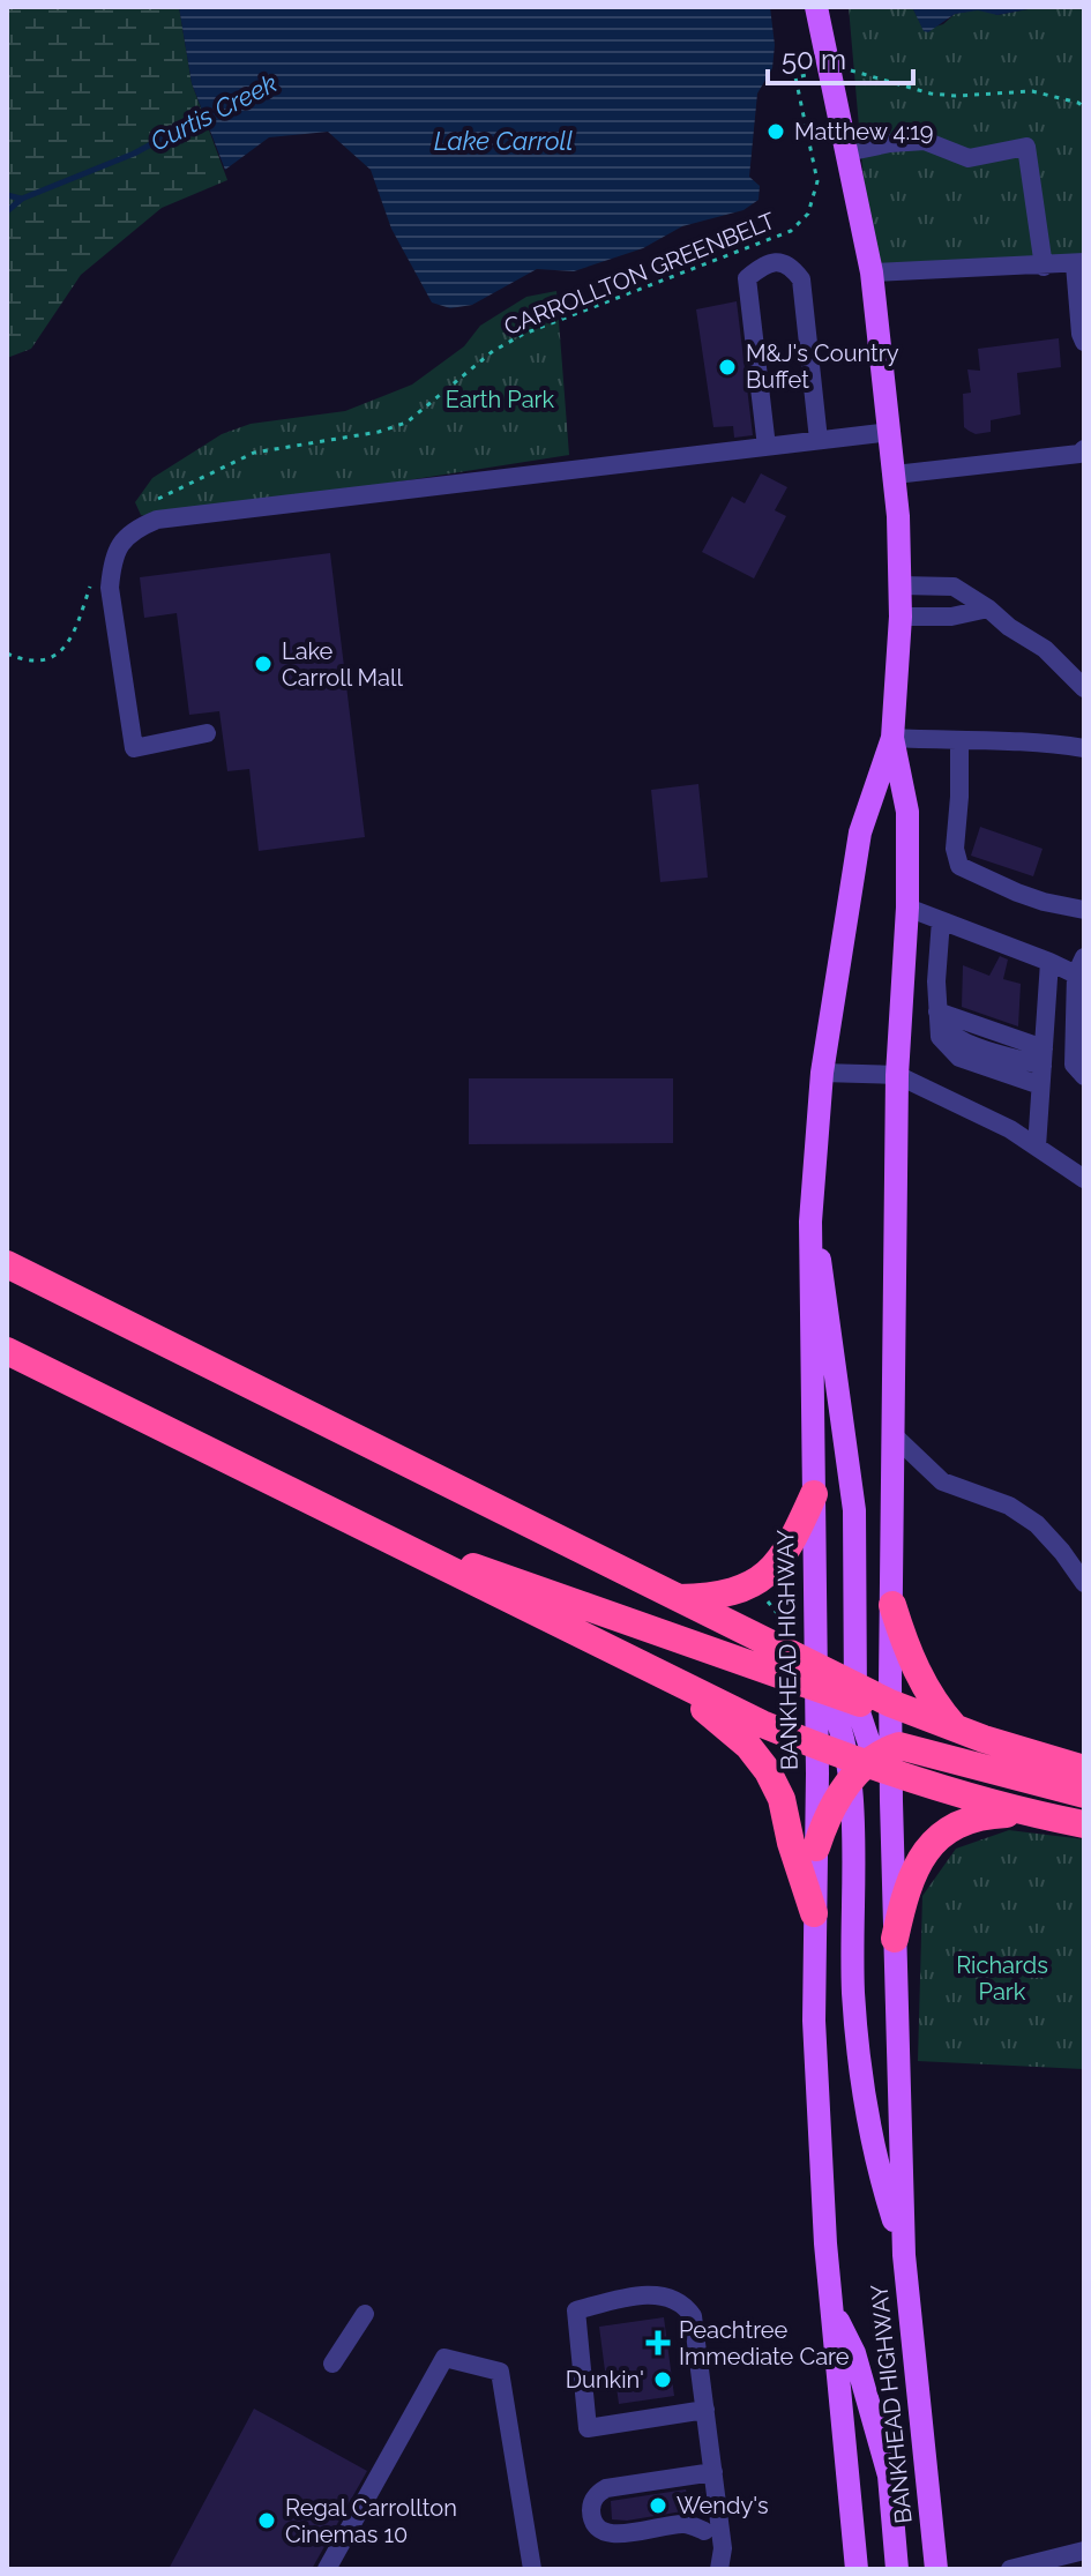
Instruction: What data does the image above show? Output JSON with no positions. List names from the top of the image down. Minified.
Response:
{"streets":{"main road":["BANKHEAD HIGHWAY"],"path":["CARROLLTON GREENBELT"]},"crossings":[["CARROLLTON GREENBELT","BANKHEAD HIGHWAY"]],"water":["Curtis Creek","Lake Carroll"],"parks":["Earth Park","Richards Park"],"places":{"other":["Matthew 4:19","M&J's Country Buffet","Lake Carroll Mall","Dunkin'","Wendy's","Regal Carrollton Cinemas 10"],"health":["Peachtree Immediate Care"]},"scale_bar":"50 m"}
